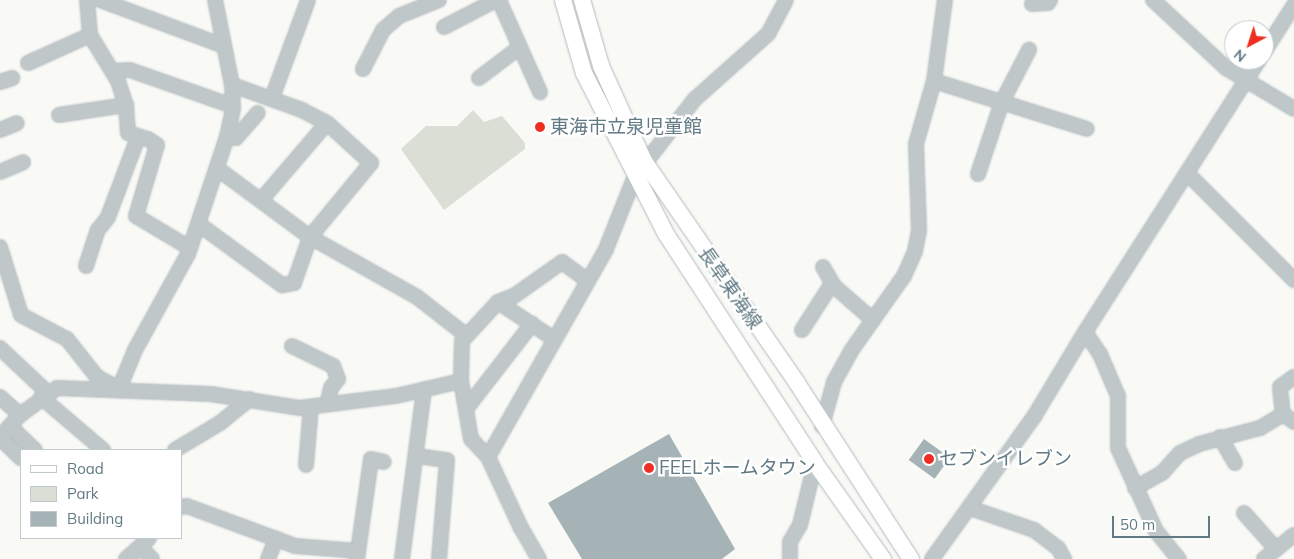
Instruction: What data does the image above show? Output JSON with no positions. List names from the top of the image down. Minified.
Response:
{"streets":{"main road":["長草東海線"]},"places":["東海市立泉児童館","セブンイレブン","FEELホームタウン"],"legend":["Road","Park","Building"],"scale_bar":"50 m","north":"bottom left"}
